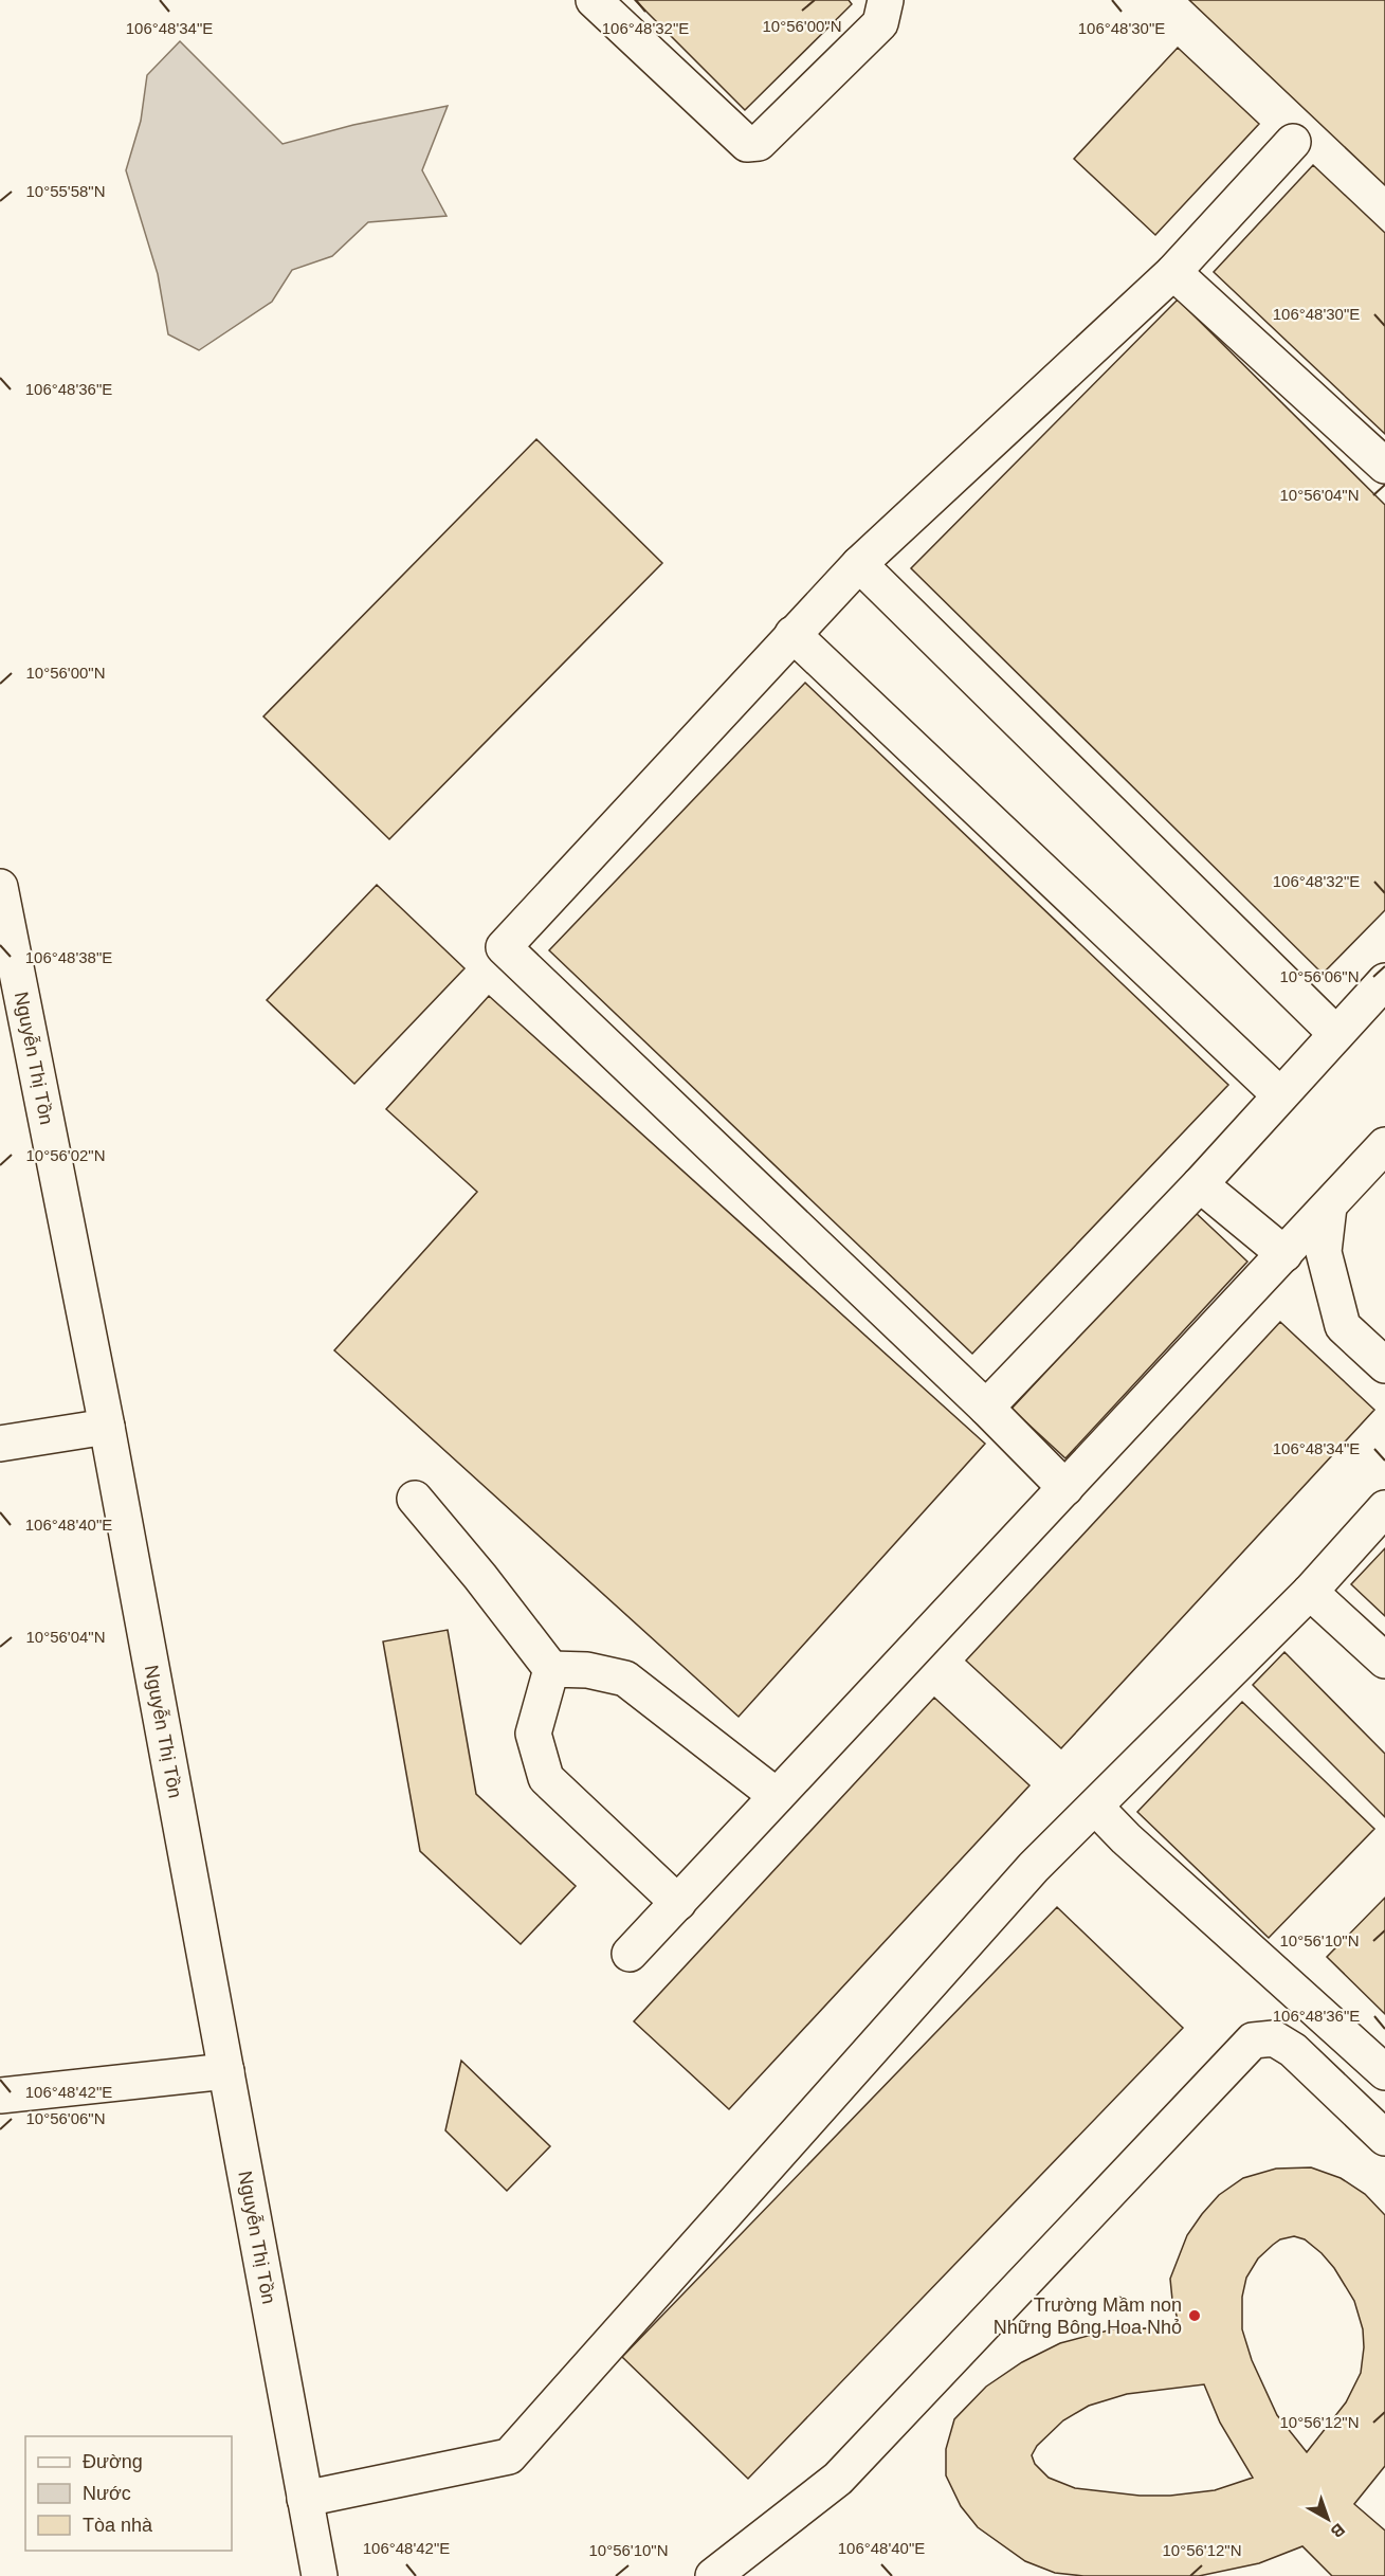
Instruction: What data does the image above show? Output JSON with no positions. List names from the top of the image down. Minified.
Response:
{"streets":{"street":["Nguyễn Thị Tồn"]},"places":["Trường Mầm non Những Bông Hoa Nhỏ"],"legend":["Đường","Nước","Tòa nhà"],"north":"bottom right","coordinates":["10°56'00\"N","106°48'34\"E","106°48'32\"E","106°48'30\"E","10°55'58\"N","106°48'36\"E","10°56'04\"N","106°48'38\"E","10°56'06\"N","10°56'02\"N","106°48'40\"E","10°56'10\"N","106°48'42\"E","10°56'12\"N"]}
